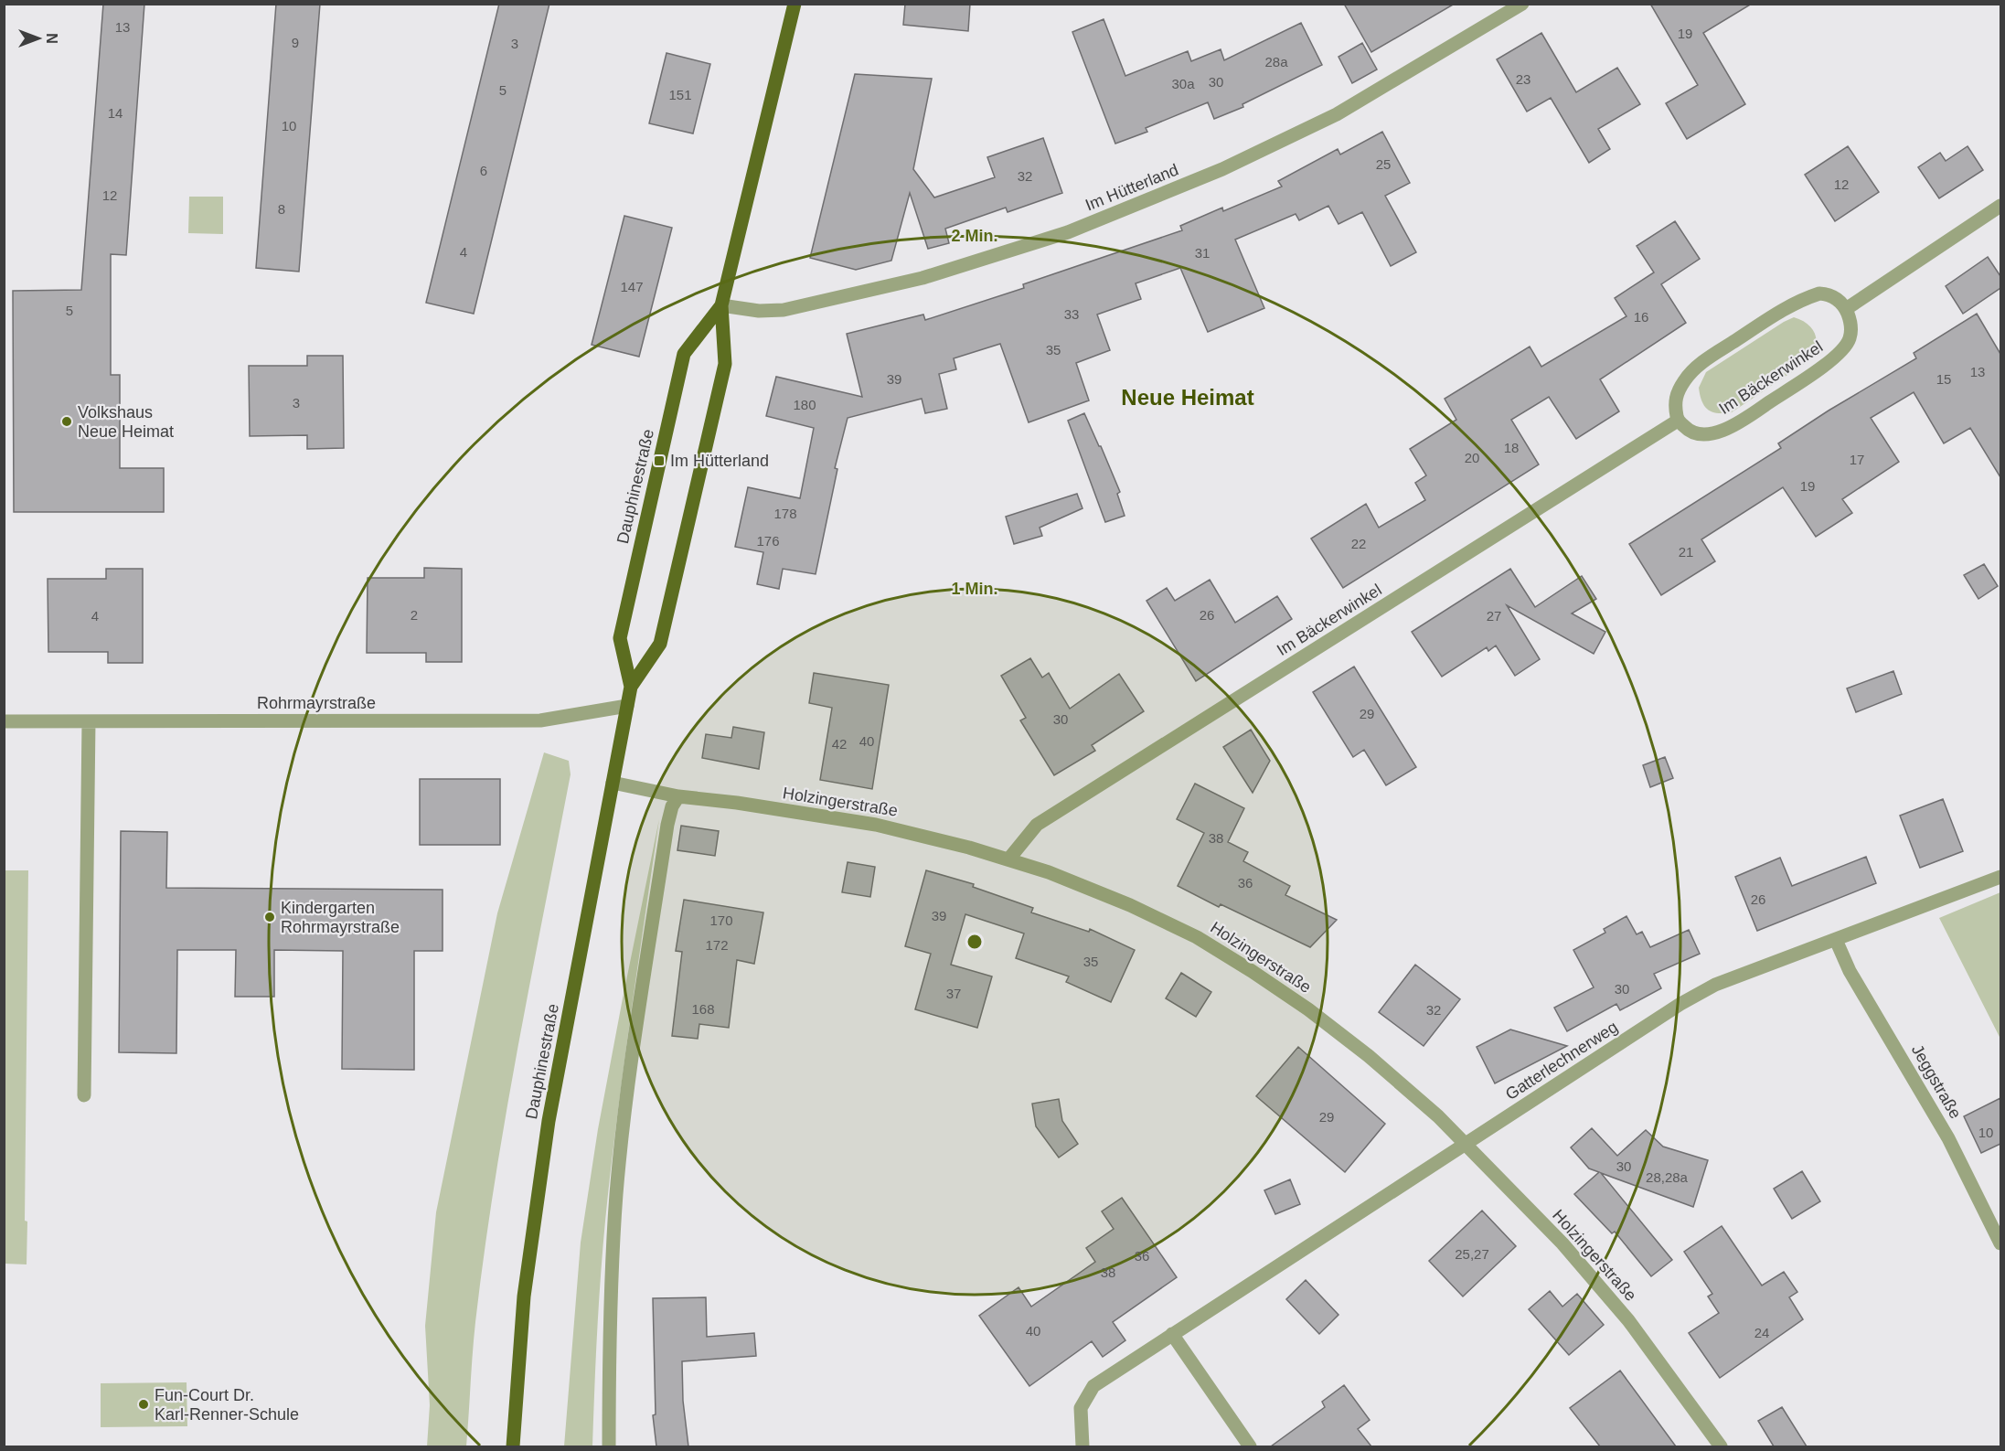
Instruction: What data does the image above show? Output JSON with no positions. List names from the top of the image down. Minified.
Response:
{"streets":{"main road":["Dauphinestraße"],"street":["Im Hütterland","Im Bäckerwinkel","Rohrmayrstraße","Holzingerstraße","Gatterlechnerweg","Jeggstraße"]},"crossings":[["Im Hütterland","Dauphinestraße"],["Im Bäckerwinkel","Holzingerstraße"],["Dauphinestraße","Rohrmayrstraße"],["Dauphinestraße","Holzingerstraße"],["Holzingerstraße","Gatterlechnerweg"],["Gatterlechnerweg","Jeggstraße"]],"districts":["Neue Heimat"],"places":{"other":["Volkshaus Neue Heimat","Kindergarten Rohrmayrstraße","Fun-Court Dr. Karl-Renner-Schule"],"transit":["Im Hütterland"]},"house_numbers":["13","19","9","3","28a","23","30","30a","5","151","14","10","25","6","32","12","12","8","4","31","147","5","33","16","35","13","39","15","3","180","18","20","17","19","178","176","22","21","2","26","4","27","29","30","40","42","38","36","26","39","170","172","35","30","37","168","32","29","10","30","28,28a","25,27","36","38","40","24"],"north":"right","rings":["2 Min.","1 Min."]}
